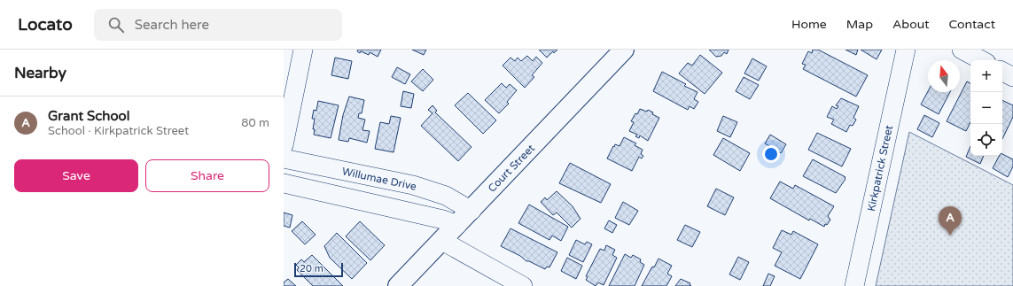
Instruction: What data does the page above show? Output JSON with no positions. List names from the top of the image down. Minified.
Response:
{"streets":{"main road":["Court Street"],"street":["Kirkpatrick Street","Willumae Drive"]},"crossings":[["Court Street","Willumae Drive"]],"scale_bar":"20 m","north":"top","page":{"header":"Locato","search":"Search here","nav":["Home","Map","About","Contact"],"heading":"Nearby","map_buttons":["+","−"],"list":[{"mark":"A","name":"Grant School","note":"School · Kirkpatrick Street","value":"80 m"}],"buttons":["Save","Share"],"pins":"A","scale":"20 m"}}
